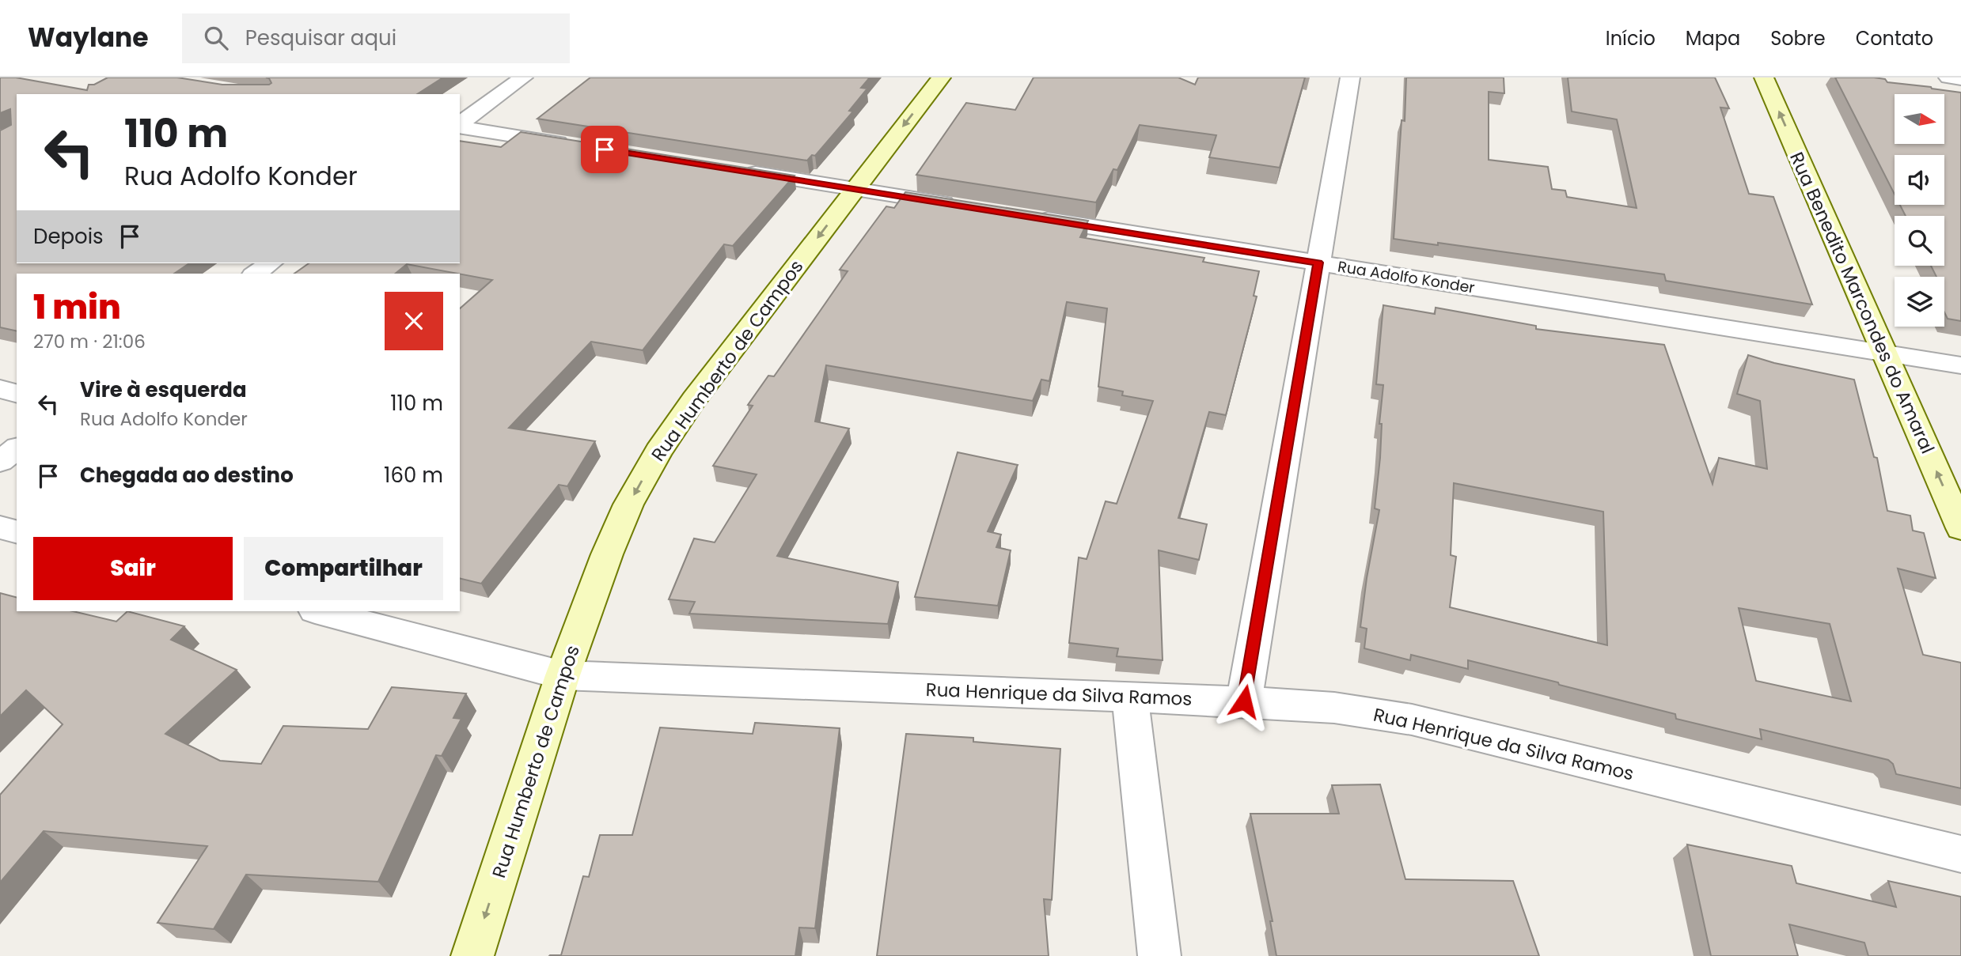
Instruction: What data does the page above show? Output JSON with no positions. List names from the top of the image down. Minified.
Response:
{"streets":{"main road":["Rua Benedito Marcondes do Amaral","Rua Humberto de Campos"],"street":["Rua Adolfo Konder","Rua Henrique da Silva Ramos"]},"crossings":[["Rua Adolfo Konder","Rua Benedito Marcondes do Amaral"],["Rua Humberto de Campos","Rua Henrique da Silva Ramos"]],"one_way":["Rua Benedito Marcondes do Amaral","Rua Humberto de Campos"],"north":"right","page":{"header":"Waylane","search":"Pesquisar aqui","nav":["Início","Mapa","Sobre","Contato"],"turn":["110 m","Rua Adolfo Konder"],"then":"Depois","heading":["1 min","270 m · 21:06"],"list":[{"name":"Vire à esquerda","note":"Rua Adolfo Konder","value":"110 m"},{"name":"Chegada ao destino","value":"160 m"}],"buttons":["Sair","Compartilhar"]}}
